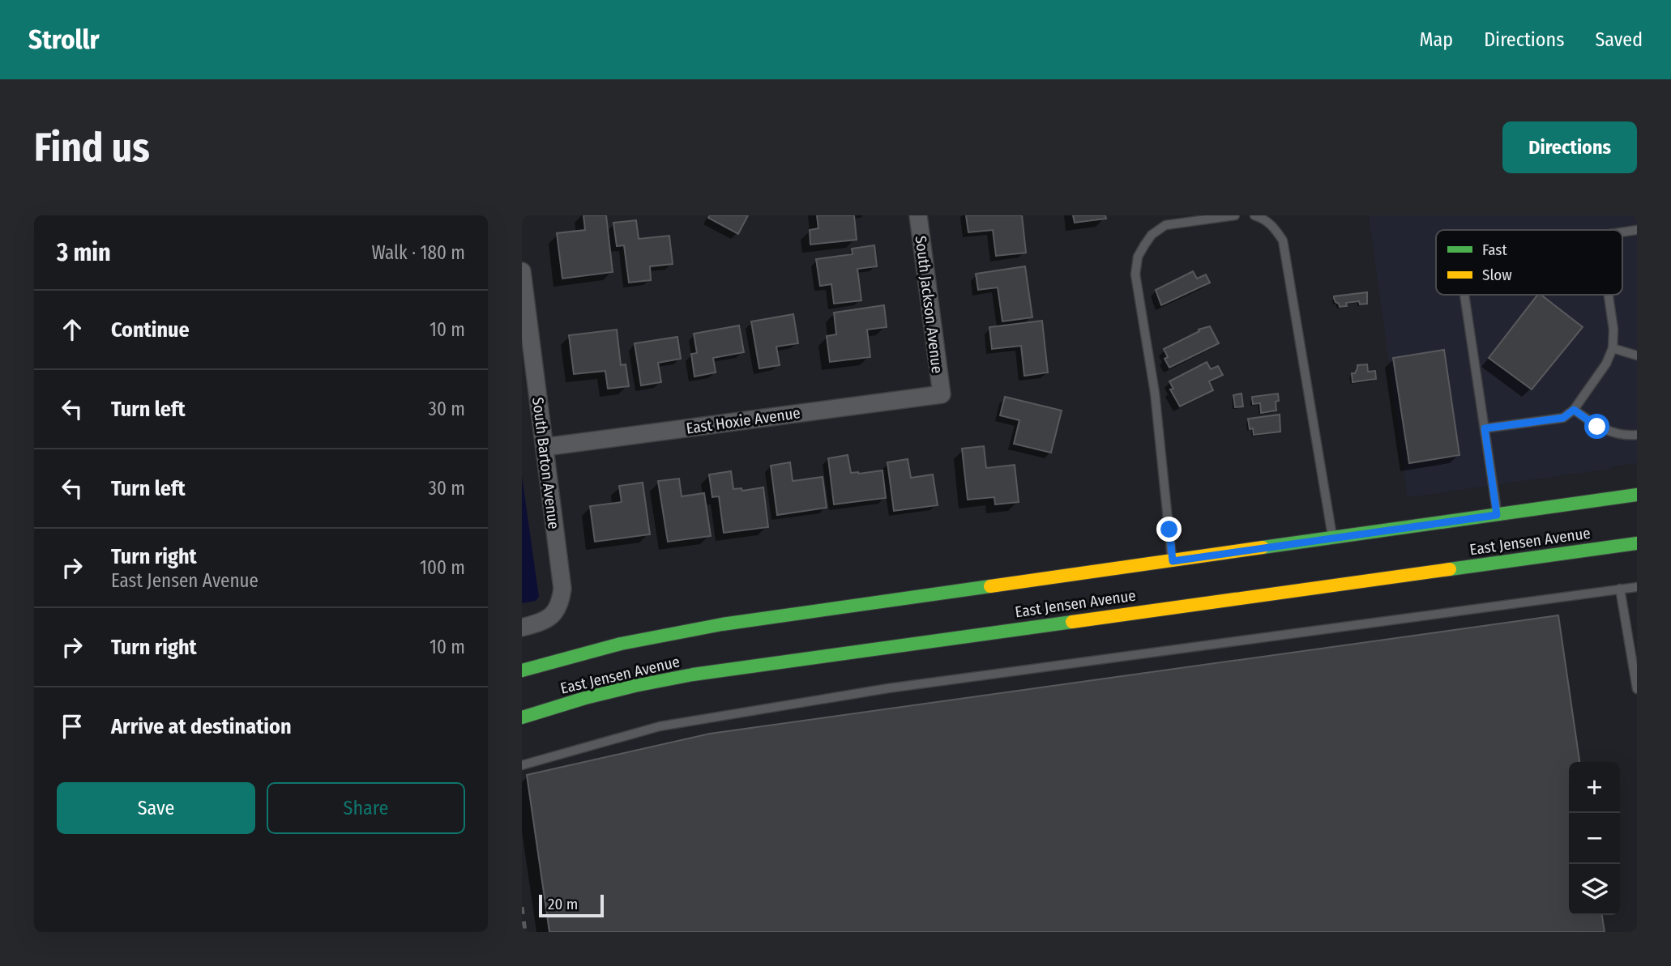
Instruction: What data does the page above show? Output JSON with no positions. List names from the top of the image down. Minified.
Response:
{"streets":{"main road":["East Jensen Avenue"],"street":["South Jackson Avenue","East Hoxie Avenue","South Barton Avenue"]},"crossings":[["South Jackson Avenue","East Hoxie Avenue"],["East Hoxie Avenue","South Barton Avenue"]],"legend":["Fast","Slow"],"scale_bar":"20 m","page":{"header":"Strollr","nav":["Map","Directions","Saved"],"buttons":["Directions",["Save","Share"]],"title":"Find us","heading":["3 min","Walk · 180 m"],"list":[["Continue","10 m"],["Turn left","30 m"],["Turn left","30 m"],["Turn right","East Jensen Avenue","100 m"],["Turn right","10 m"],"Arrive at destination"],"map_buttons":["+","−"],"scale":"20 m"}}
